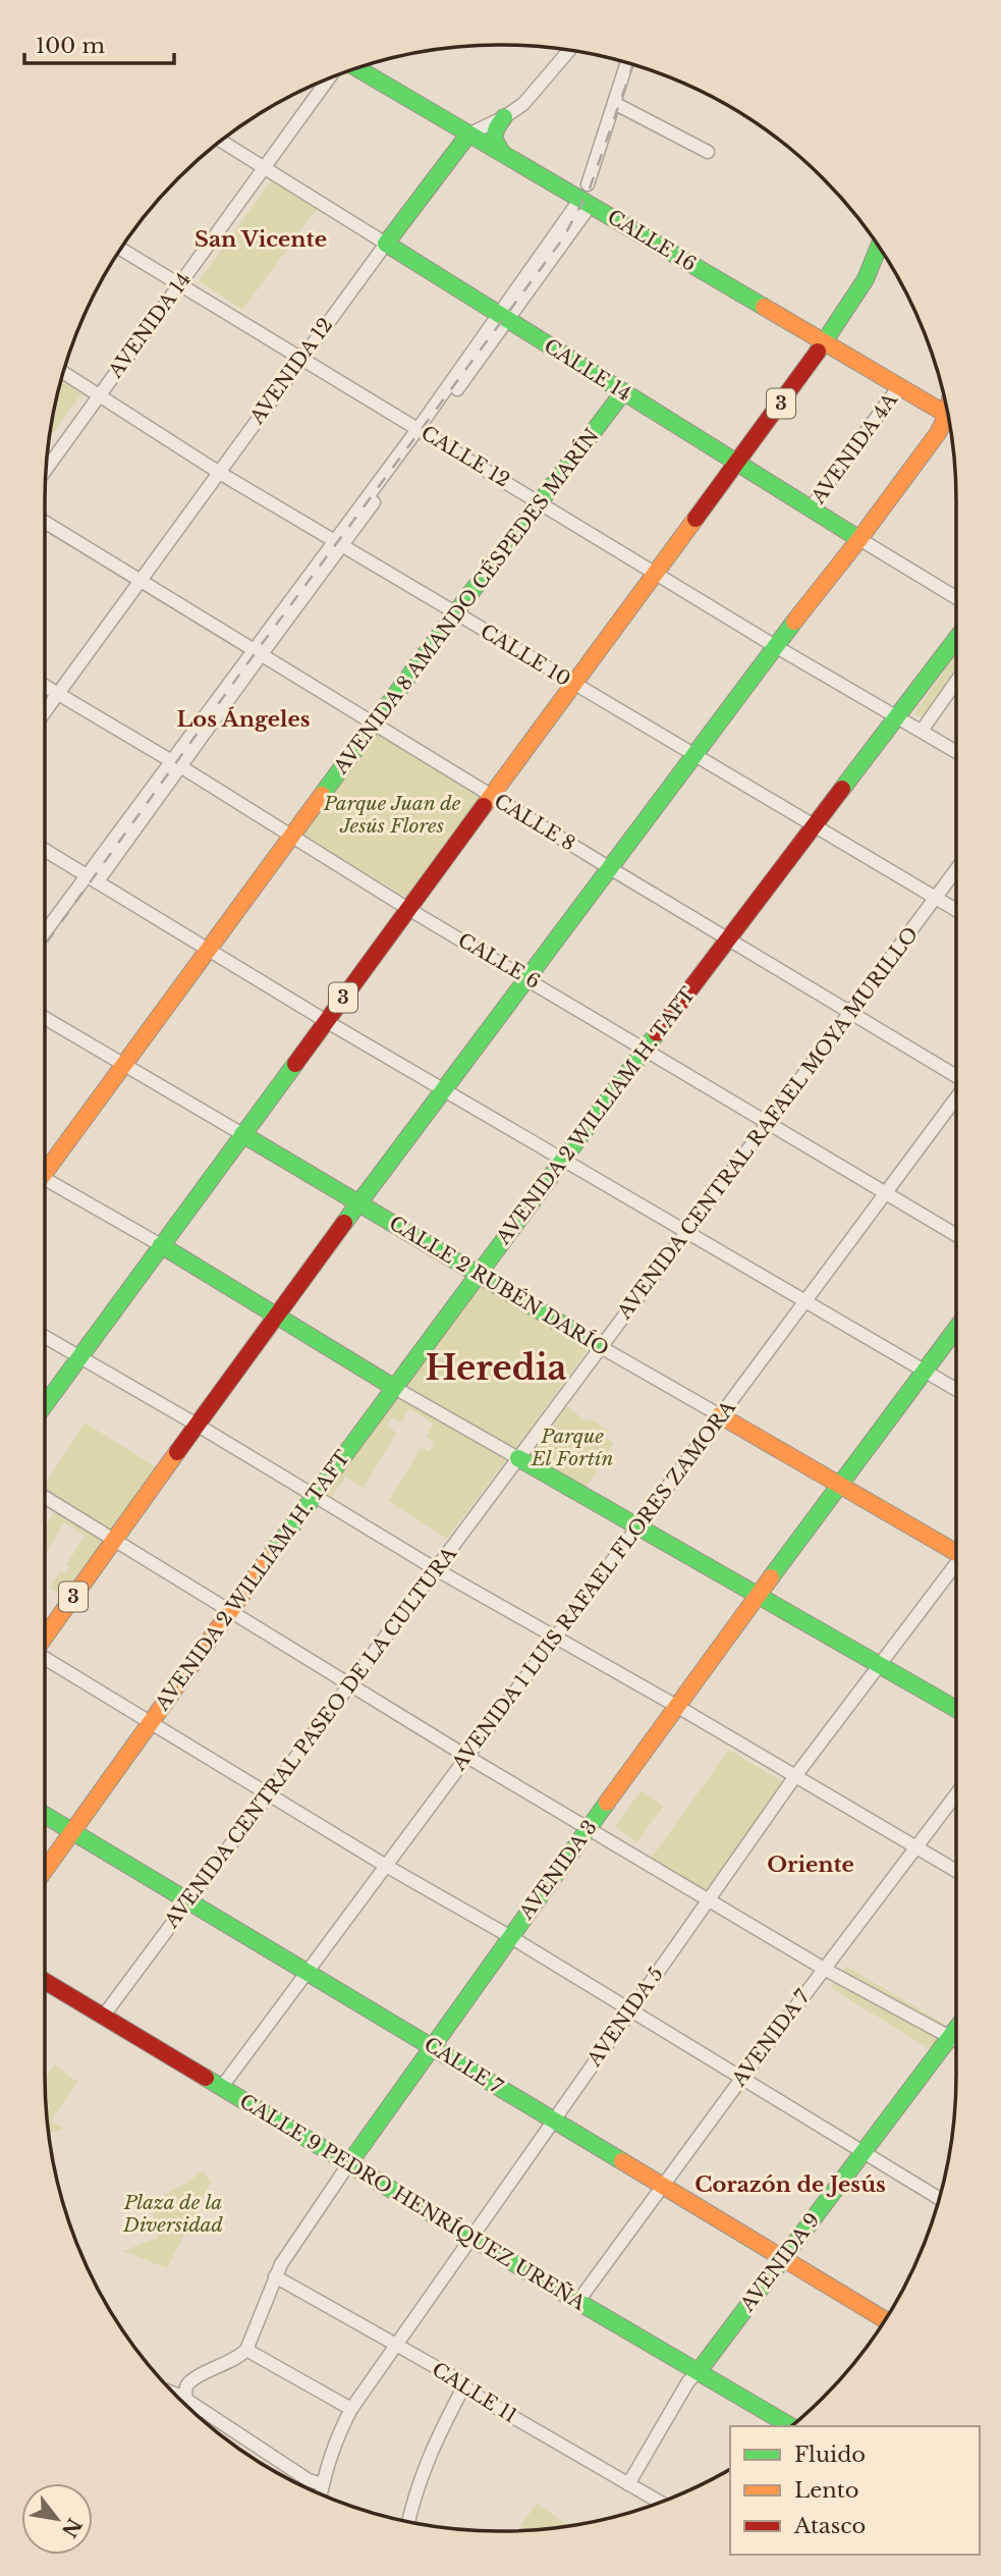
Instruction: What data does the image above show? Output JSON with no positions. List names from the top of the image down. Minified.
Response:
{"streets":{"main road":["CALLE 16","CALLE 14","AVENIDA 12","3","AVENIDA 8 AMANDO CÉSPEDES MARÍN","AVENIDA 2 WILLIAM H. TAFT","CALLE 2 RUBÉN DARÍO","AVENIDA 3","CALLE 7","CALLE 9 PEDRO HENRÍQUEZ UREÑA","AVENIDA 9"],"street":["AVENIDA 14","AVENIDA 4A","CALLE 12","CALLE 10","CALLE 8","CALLE 6","AVENIDA CENTRAL RAFAEL MOYA MURILLO","AVENIDA 1 LUIS RAFAEL FLORES ZAMORA","AVENIDA CENTRAL PASEO DE LA CULTURA","AVENIDA 5","AVENIDA 7","CALLE 11"]},"crossings":[["CALLE 16","AVENIDA 12"],["CALLE 16","3"],["CALLE 16","AVENIDA 4A"],["AVENIDA 14","CALLE 14"],["AVENIDA 14","CALLE 12"],["AVENIDA 14","CALLE 10"],["CALLE 14","AVENIDA 12"],["CALLE 14","3"],["CALLE 14","AVENIDA 4A"],["CALLE 14","AVENIDA 8 AMANDO CÉSPEDES MARÍN"],["AVENIDA 12","CALLE 12"],["AVENIDA 12","CALLE 10"],["AVENIDA 12","CALLE 8"],["AVENIDA 12","CALLE 6"],["3","CALLE 12"],["3","CALLE 10"],["3","CALLE 8"],["3","CALLE 6"],["3","CALLE 2 RUBÉN DARÍO"],["CALLE 12","AVENIDA 8 AMANDO CÉSPEDES MARÍN"],["CALLE 12","AVENIDA 2 WILLIAM H. TAFT"],["AVENIDA 8 AMANDO CÉSPEDES MARÍN","CALLE 10"],["AVENIDA 8 AMANDO CÉSPEDES MARÍN","CALLE 8"],["AVENIDA 8 AMANDO CÉSPEDES MARÍN","CALLE 6"],["AVENIDA 8 AMANDO CÉSPEDES MARÍN","CALLE 2 RUBÉN DARÍO"],["CALLE 10","AVENIDA 2 WILLIAM H. TAFT"],["CALLE 10","AVENIDA CENTRAL RAFAEL MOYA MURILLO"],["CALLE 8","AVENIDA 2 WILLIAM H. TAFT"],["CALLE 8","AVENIDA CENTRAL RAFAEL MOYA MURILLO"],["CALLE 6","AVENIDA 2 WILLIAM H. TAFT"],["CALLE 6","AVENIDA CENTRAL RAFAEL MOYA MURILLO"],["CALLE 6","AVENIDA 1 LUIS RAFAEL FLORES ZAMORA"],["AVENIDA 2 WILLIAM H. TAFT","CALLE 2 RUBÉN DARÍO"],["AVENIDA 2 WILLIAM H. TAFT","CALLE 7"],["AVENIDA CENTRAL RAFAEL MOYA MURILLO","CALLE 2 RUBÉN DARÍO"],["AVENIDA CENTRAL RAFAEL MOYA MURILLO","AVENIDA CENTRAL PASEO DE LA CULTURA"],["CALLE 2 RUBÉN DARÍO","AVENIDA 1 LUIS RAFAEL FLORES ZAMORA"],["CALLE 2 RUBÉN DARÍO","AVENIDA 3"],["AVENIDA 1 LUIS RAFAEL FLORES ZAMORA","CALLE 7"],["AVENIDA 1 LUIS RAFAEL FLORES ZAMORA","CALLE 9 PEDRO HENRÍQUEZ UREÑA"],["AVENIDA CENTRAL PASEO DE LA CULTURA","CALLE 7"],["AVENIDA CENTRAL PASEO DE LA CULTURA","CALLE 9 PEDRO HENRÍQUEZ UREÑA"],["AVENIDA 3","CALLE 7"],["AVENIDA 3","CALLE 9 PEDRO HENRÍQUEZ UREÑA"],["AVENIDA 3","CALLE 11"],["AVENIDA 5","CALLE 7"],["AVENIDA 5","CALLE 9 PEDRO HENRÍQUEZ UREÑA"],["AVENIDA 5","CALLE 11"],["AVENIDA 7","CALLE 7"],["AVENIDA 7","CALLE 9 PEDRO HENRÍQUEZ UREÑA"],["CALLE 7","AVENIDA 9"],["CALLE 9 PEDRO HENRÍQUEZ UREÑA","AVENIDA 9"],["AVENIDA 9","CALLE 11"]],"districts":["San Vicente","Los Ángeles","Heredia","Oriente","Corazón de Jesús"],"parks":["Parque Juan de Jesús Flores","Parque El Fortín","Plaza de la Diversidad"],"legend":["Fluido","Lento","Atasco"],"scale_bar":"100 m","north":"bottom right"}
